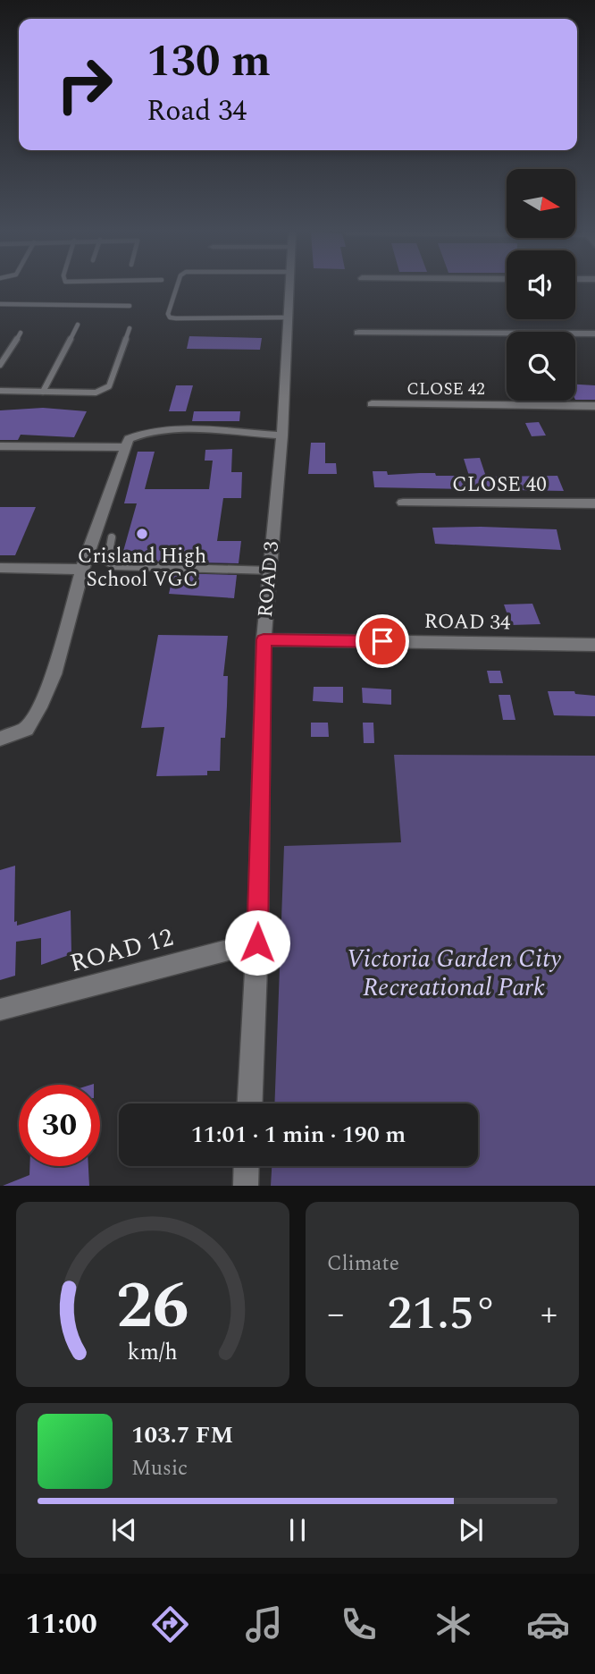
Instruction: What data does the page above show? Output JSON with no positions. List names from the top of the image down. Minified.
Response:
{"streets":{"street":["CLOSE 42","CLOSE 40","ROAD 3","ROAD 34","ROAD 12"]},"crossings":[["ROAD 3","ROAD 34"],["ROAD 3","ROAD 12"]],"parks":["Victoria Garden City Recreational Park"],"places":["Crisland High School VGC"],"north":"right","page":{"turn":["130 m","Road 34"],"limit":"30","trip":"11:01 · 1 min · 190 m","tile":"Climate","heat":["−","21.5°","+"],"song":["103.7 FM","Music"],"tabs":"11:00","gauge":["26","km/h"]}}
